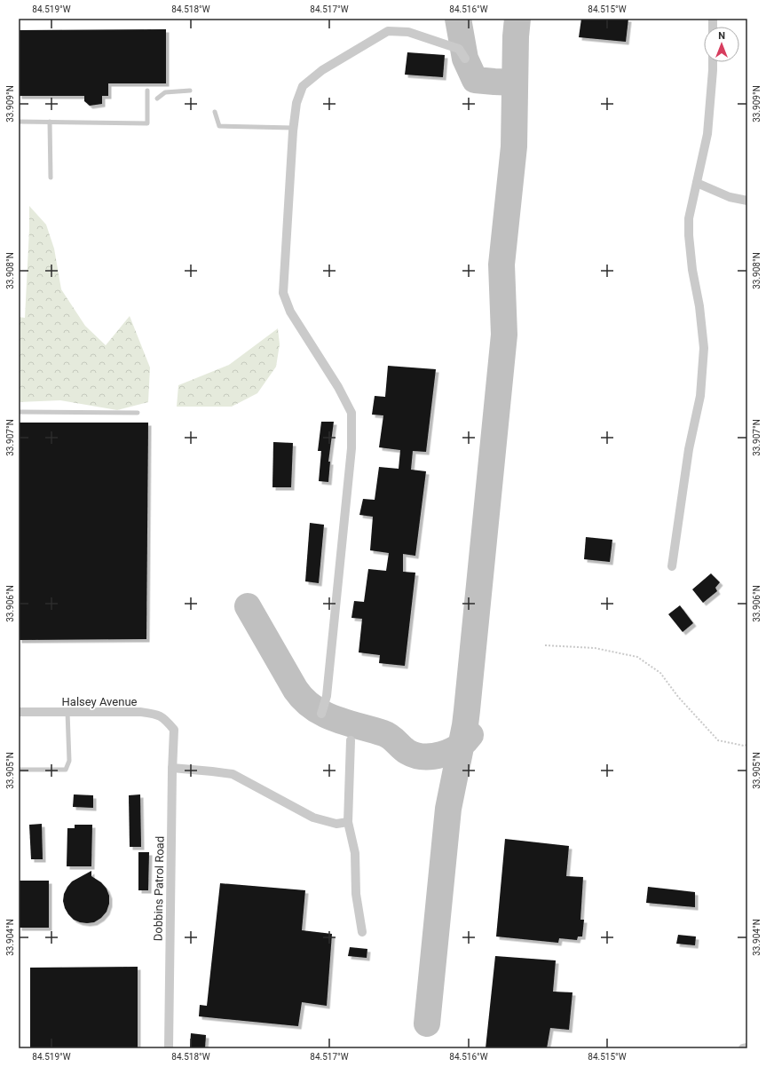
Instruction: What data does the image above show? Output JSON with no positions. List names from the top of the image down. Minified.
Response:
{"streets":{"street":["Halsey Avenue","Dobbins Patrol Road"]},"crossings":[["Halsey Avenue","Dobbins Patrol Road"]],"north":"top","coordinates":["84.519°W","84.518°W","84.517°W","84.516°W","84.515°W","33.909°N","33.908°N","33.907°N","33.906°N","33.905°N","33.904°N"]}
